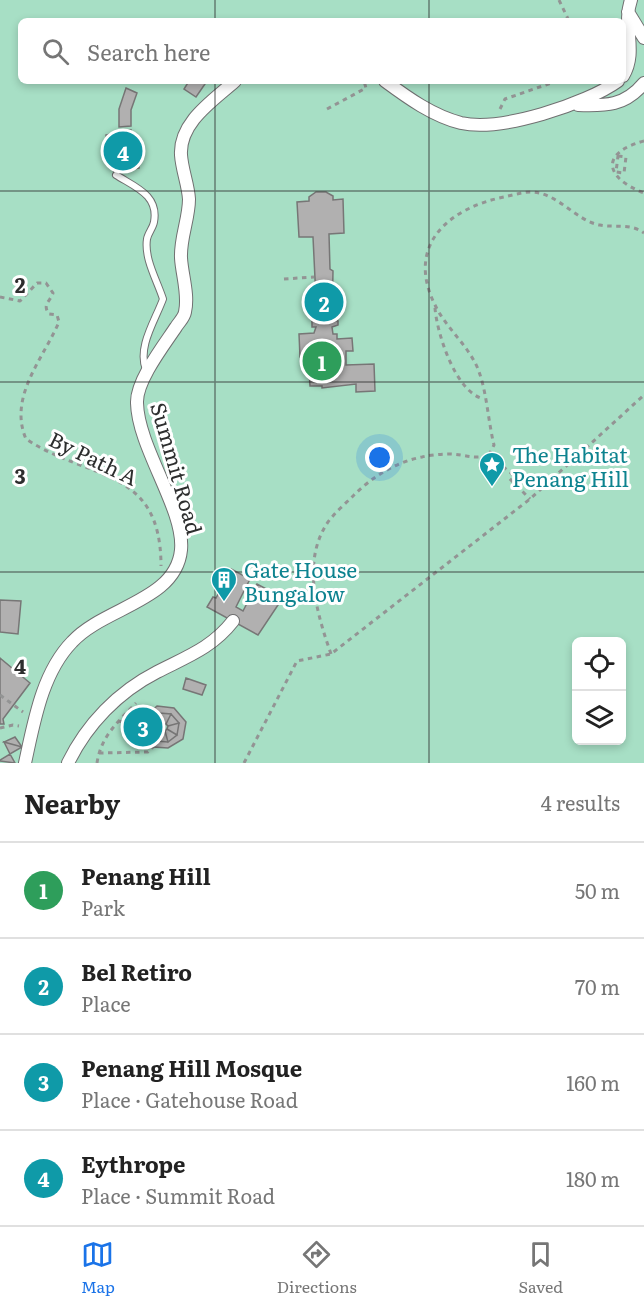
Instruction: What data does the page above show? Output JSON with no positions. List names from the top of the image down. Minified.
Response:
{"streets":{"street":["Summit Road"],"path":["By Path A"]},"places":{"place":["The Habitat Penang Hill"],"building":["Gate House Bungalow"]},"page":{"search":"Search here","pins":["4","2","1","3"],"heading":["Nearby","4 results"],"list":[{"mark":"1","name":"Penang Hill","note":"Park","value":"50 m"},{"mark":"2","name":"Bel Retiro","note":"Place","value":"70 m"},{"mark":"3","name":"Penang Hill Mosque","note":"Place · Gatehouse Road","value":"160 m"},{"mark":"4","name":"Eythrope","note":"Place · Summit Road","value":"180 m"}],"nav":["Map","Directions","Saved"]},"grid":{"rows":["2","3","4"]}}
